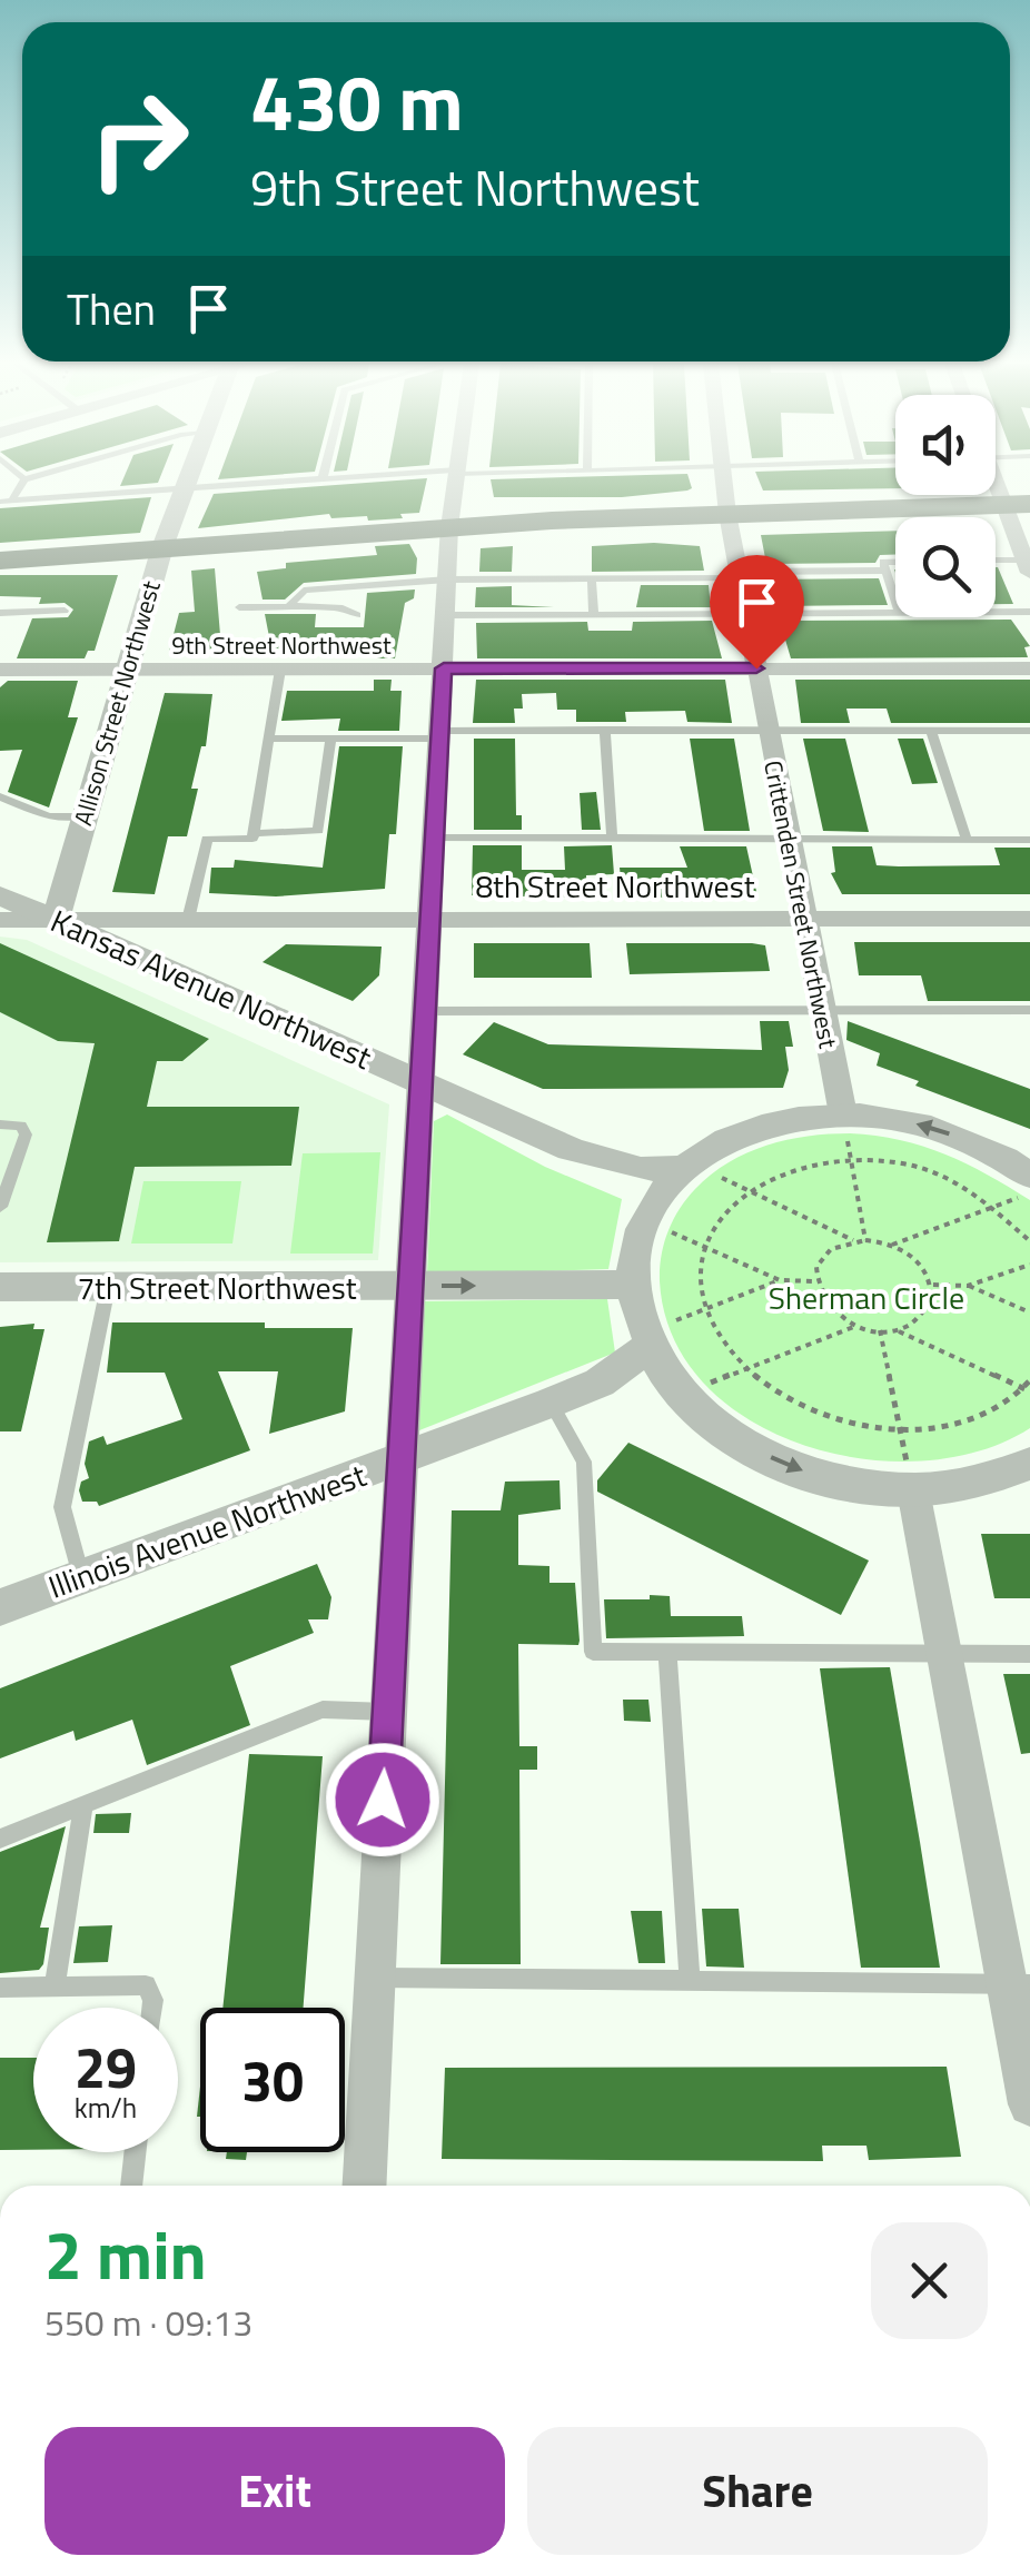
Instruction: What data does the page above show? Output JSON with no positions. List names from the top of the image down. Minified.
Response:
{"streets":{"street":["9th Street Northwest","Allison Street Northwest","8th Street Northwest","Crittenden Street Northwest","Kansas Avenue Northwest","7th Street Northwest","Illinois Avenue Northwest"]},"crossings":[["9th Street Northwest","Allison Street Northwest"],["9th Street Northwest","Crittenden Street Northwest"],["Allison Street Northwest","8th Street Northwest"],["Allison Street Northwest","Kansas Avenue Northwest"],["8th Street Northwest","Crittenden Street Northwest"],["8th Street Northwest","Kansas Avenue Northwest"]],"one_way":["7th Street Northwest"],"parks":["Sherman Circle"],"page":{"turn":["430 m","9th Street Northwest"],"then":"Then","speed":"29 km/h","limit":"30","heading":["2 min","550 m · 09:13"],"buttons":["Exit","Share"]}}
